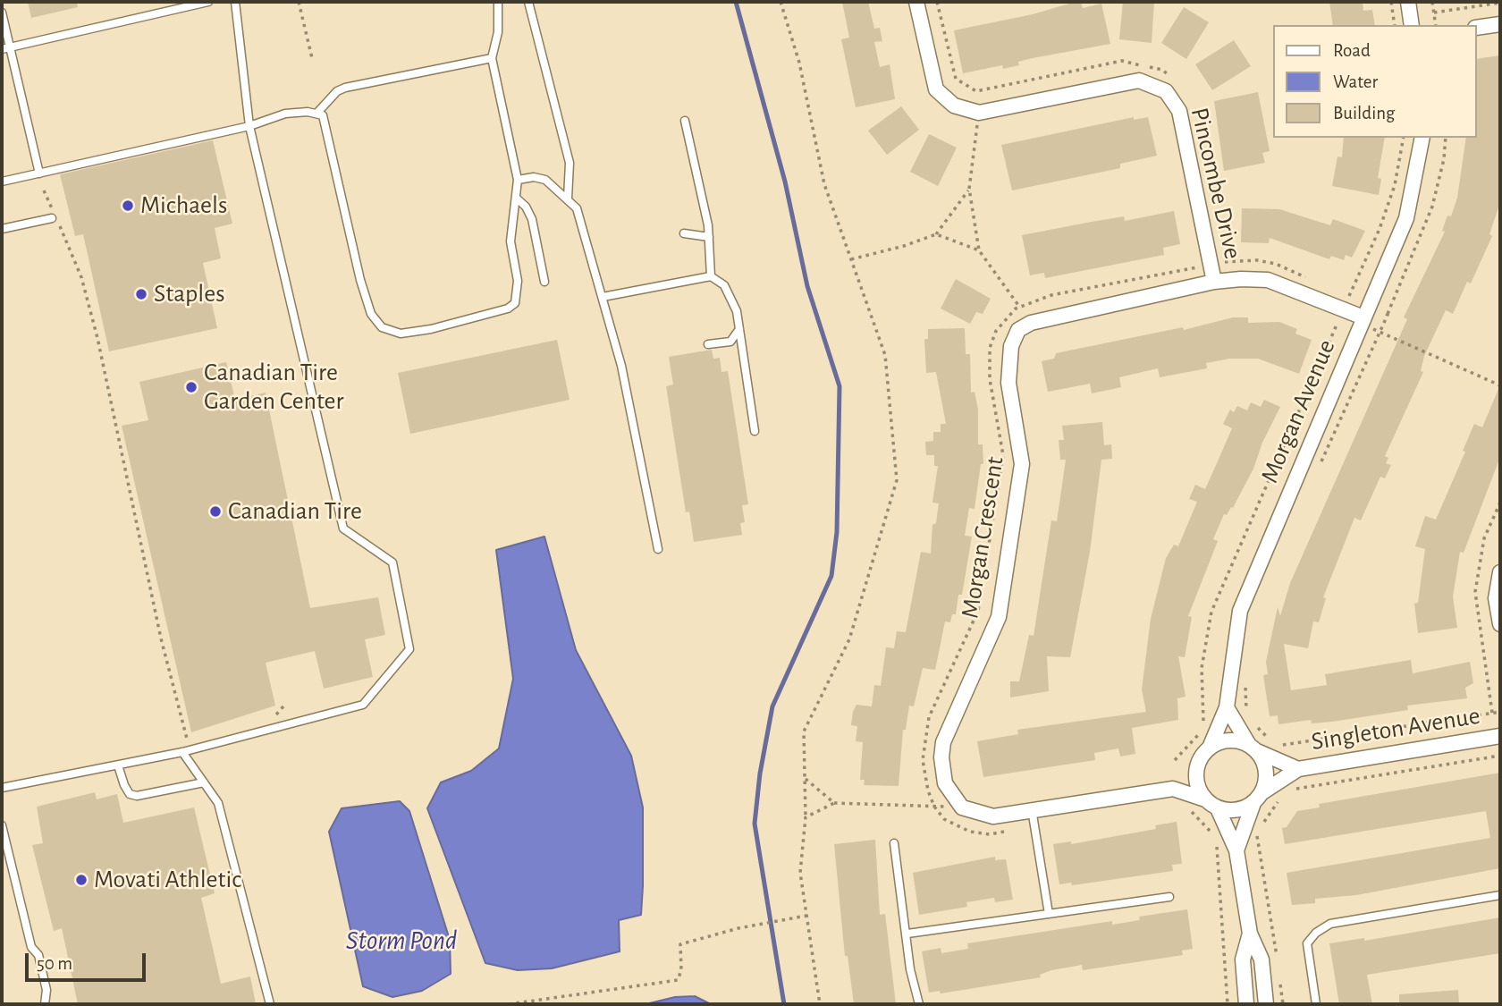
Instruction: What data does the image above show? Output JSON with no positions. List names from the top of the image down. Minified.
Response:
{"streets":{"street":["Pincombe Drive","Morgan Avenue","Morgan Crescent","Singleton Avenue"]},"crossings":[["Morgan Avenue","Singleton Avenue"]],"water":["Storm Pond"],"places":["Michaels","Staples","Canadian Tire Garden Center","Canadian Tire","Movati Athletic"],"legend":["Road","Water","Building"],"scale_bar":"50 m"}
